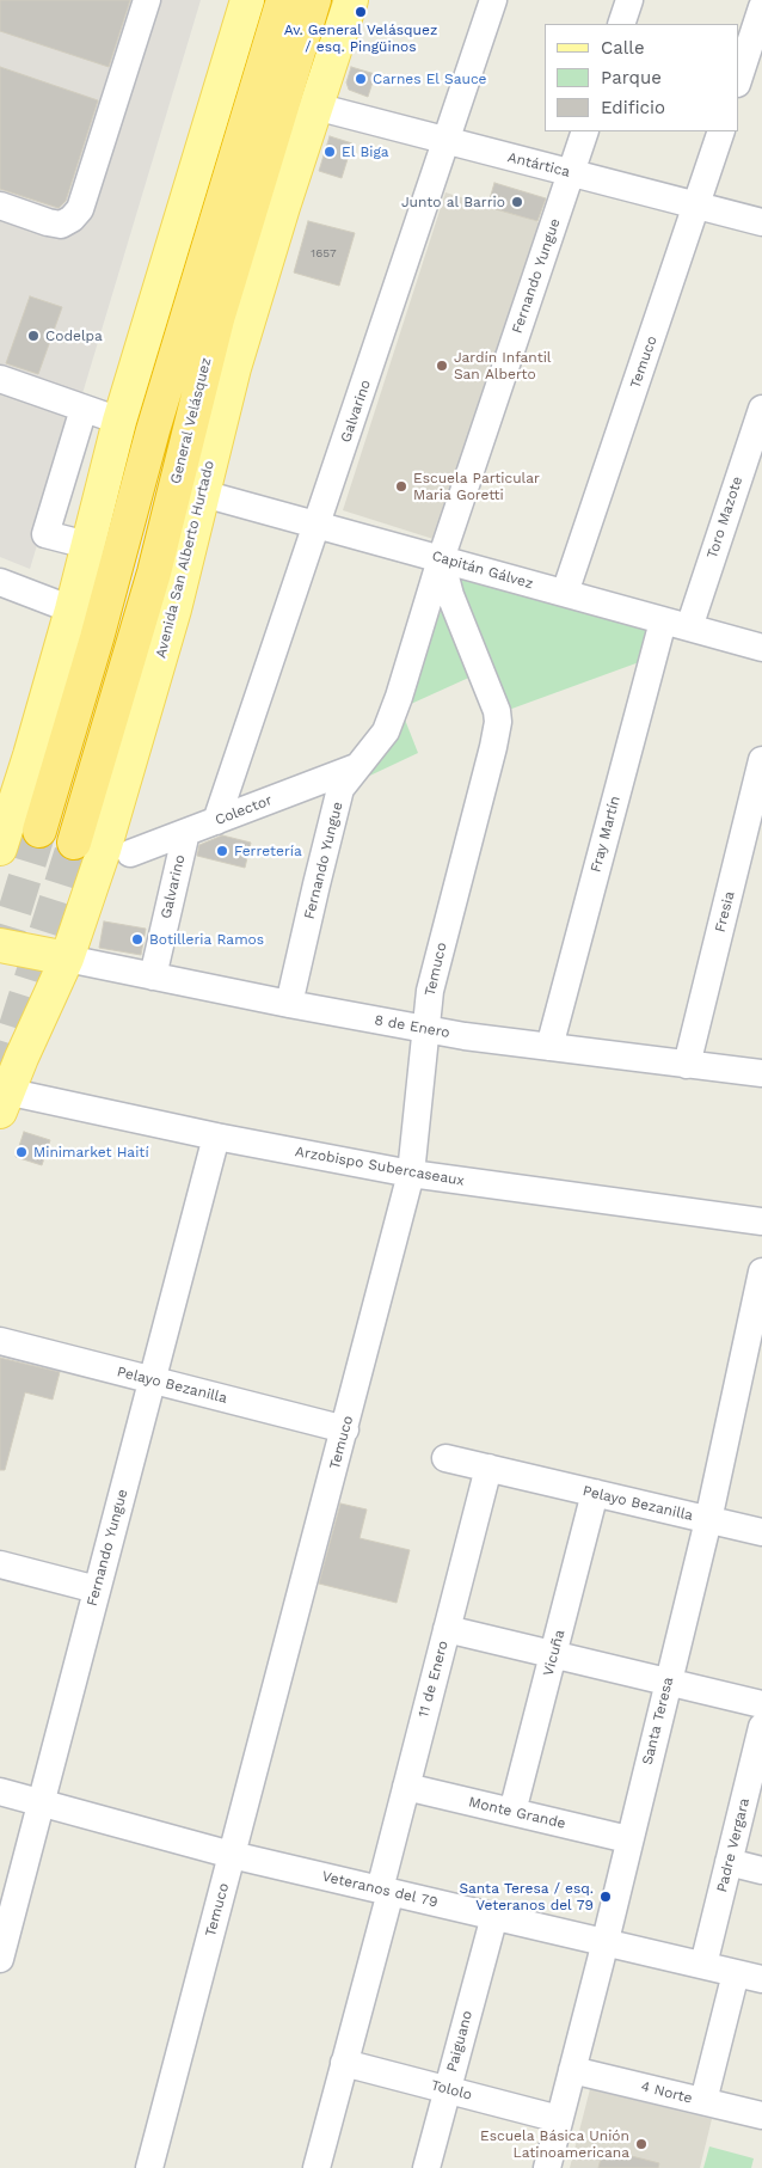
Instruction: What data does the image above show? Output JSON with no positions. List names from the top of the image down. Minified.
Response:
{"streets":{"highway":["General Velásquez"],"main road":["Avenida San Alberto Hurtado"],"street":["Antártica","Fernando Yungue","Temuco","Galvarino","Toro Mazote","Capitán Gálvez","Colector","Fray Martín","Fresia","8 de Enero","Arzobispo Subercaseaux","Pelayo Bezanilla","Vicuña","11 de Enero","Santa Teresa","Monte Grande","Padre Vergara","Veteranos del 79","Paiguano","Tololo","4 Norte"]},"crossings":[["Antártica","Fernando Yungue"],["Antártica","Temuco"],["Antártica","Galvarino"],["Antártica","Avenida San Alberto Hurtado"],["Fernando Yungue","Temuco"],["Fernando Yungue","Capitán Gálvez"],["Fernando Yungue","Colector"],["Fernando Yungue","8 de Enero"],["Fernando Yungue","Arzobispo Subercaseaux"],["Fernando Yungue","Pelayo Bezanilla"],["Fernando Yungue","Veteranos del 79"],["Temuco","Capitán Gálvez"],["Temuco","8 de Enero"],["Temuco","Arzobispo Subercaseaux"],["Temuco","Pelayo Bezanilla"],["Temuco","Veteranos del 79"],["Galvarino","Capitán Gálvez"],["Galvarino","Colector"],["Galvarino","8 de Enero"],["Toro Mazote","Capitán Gálvez"],["Avenida San Alberto Hurtado","Capitán Gálvez"],["Avenida San Alberto Hurtado","8 de Enero"],["Avenida San Alberto Hurtado","Arzobispo Subercaseaux"],["Capitán Gálvez","Fray Martín"],["Fray Martín","8 de Enero"],["Fresia","8 de Enero"],["Pelayo Bezanilla","Vicuña"],["Pelayo Bezanilla","11 de Enero"],["Pelayo Bezanilla","Santa Teresa"],["Vicuña","Monte Grande"],["11 de Enero","Monte Grande"],["11 de Enero","Veteranos del 79"],["11 de Enero","Tololo"],["Santa Teresa","Monte Grande"],["Santa Teresa","Veteranos del 79"],["Santa Teresa","Tololo"],["Santa Teresa","4 Norte"],["Padre Vergara","Veteranos del 79"],["Veteranos del 79","Paiguano"],["Paiguano","Tololo"]],"places":["Av. General Velásquez / esq. Pingüinos","Carnes El Sauce","El Biga","Junto al Barrio","Codelpa","Jardín Infantil San Alberto","Escuela Particular Maria Goretti","Ferretería","Botilleria Ramos","Minimarket Haití","Santa Teresa / esq. Veteranos del 79","Escuela Básica Unión Latinoamericana"],"house_numbers":["1657"],"legend":["Calle","Parque","Edificio"]}
